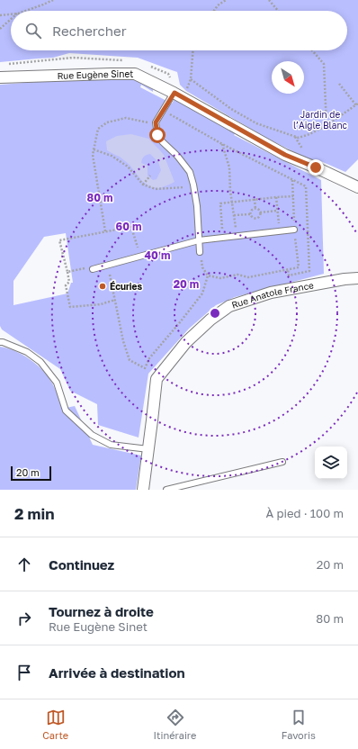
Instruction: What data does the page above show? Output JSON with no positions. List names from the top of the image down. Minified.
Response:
{"streets":{"street":["Rue Eugène Sinet","Rue Anatole France"]},"parks":["Jardin de l’Aigle Blanc"],"places":["Écuries"],"scale_bar":"20 m","north":"bottom right","page":{"search":"Rechercher","scale":"20 m","heading":["2 min","À pied · 100 m"],"list":[["Continuez","20 m"],["Tournez à droite","Rue Eugène Sinet","80 m"],"Arrivée à destination"],"nav":["Carte","Itinéraire","Favoris"]},"rings":["80 m","60 m","40 m","20 m"]}
